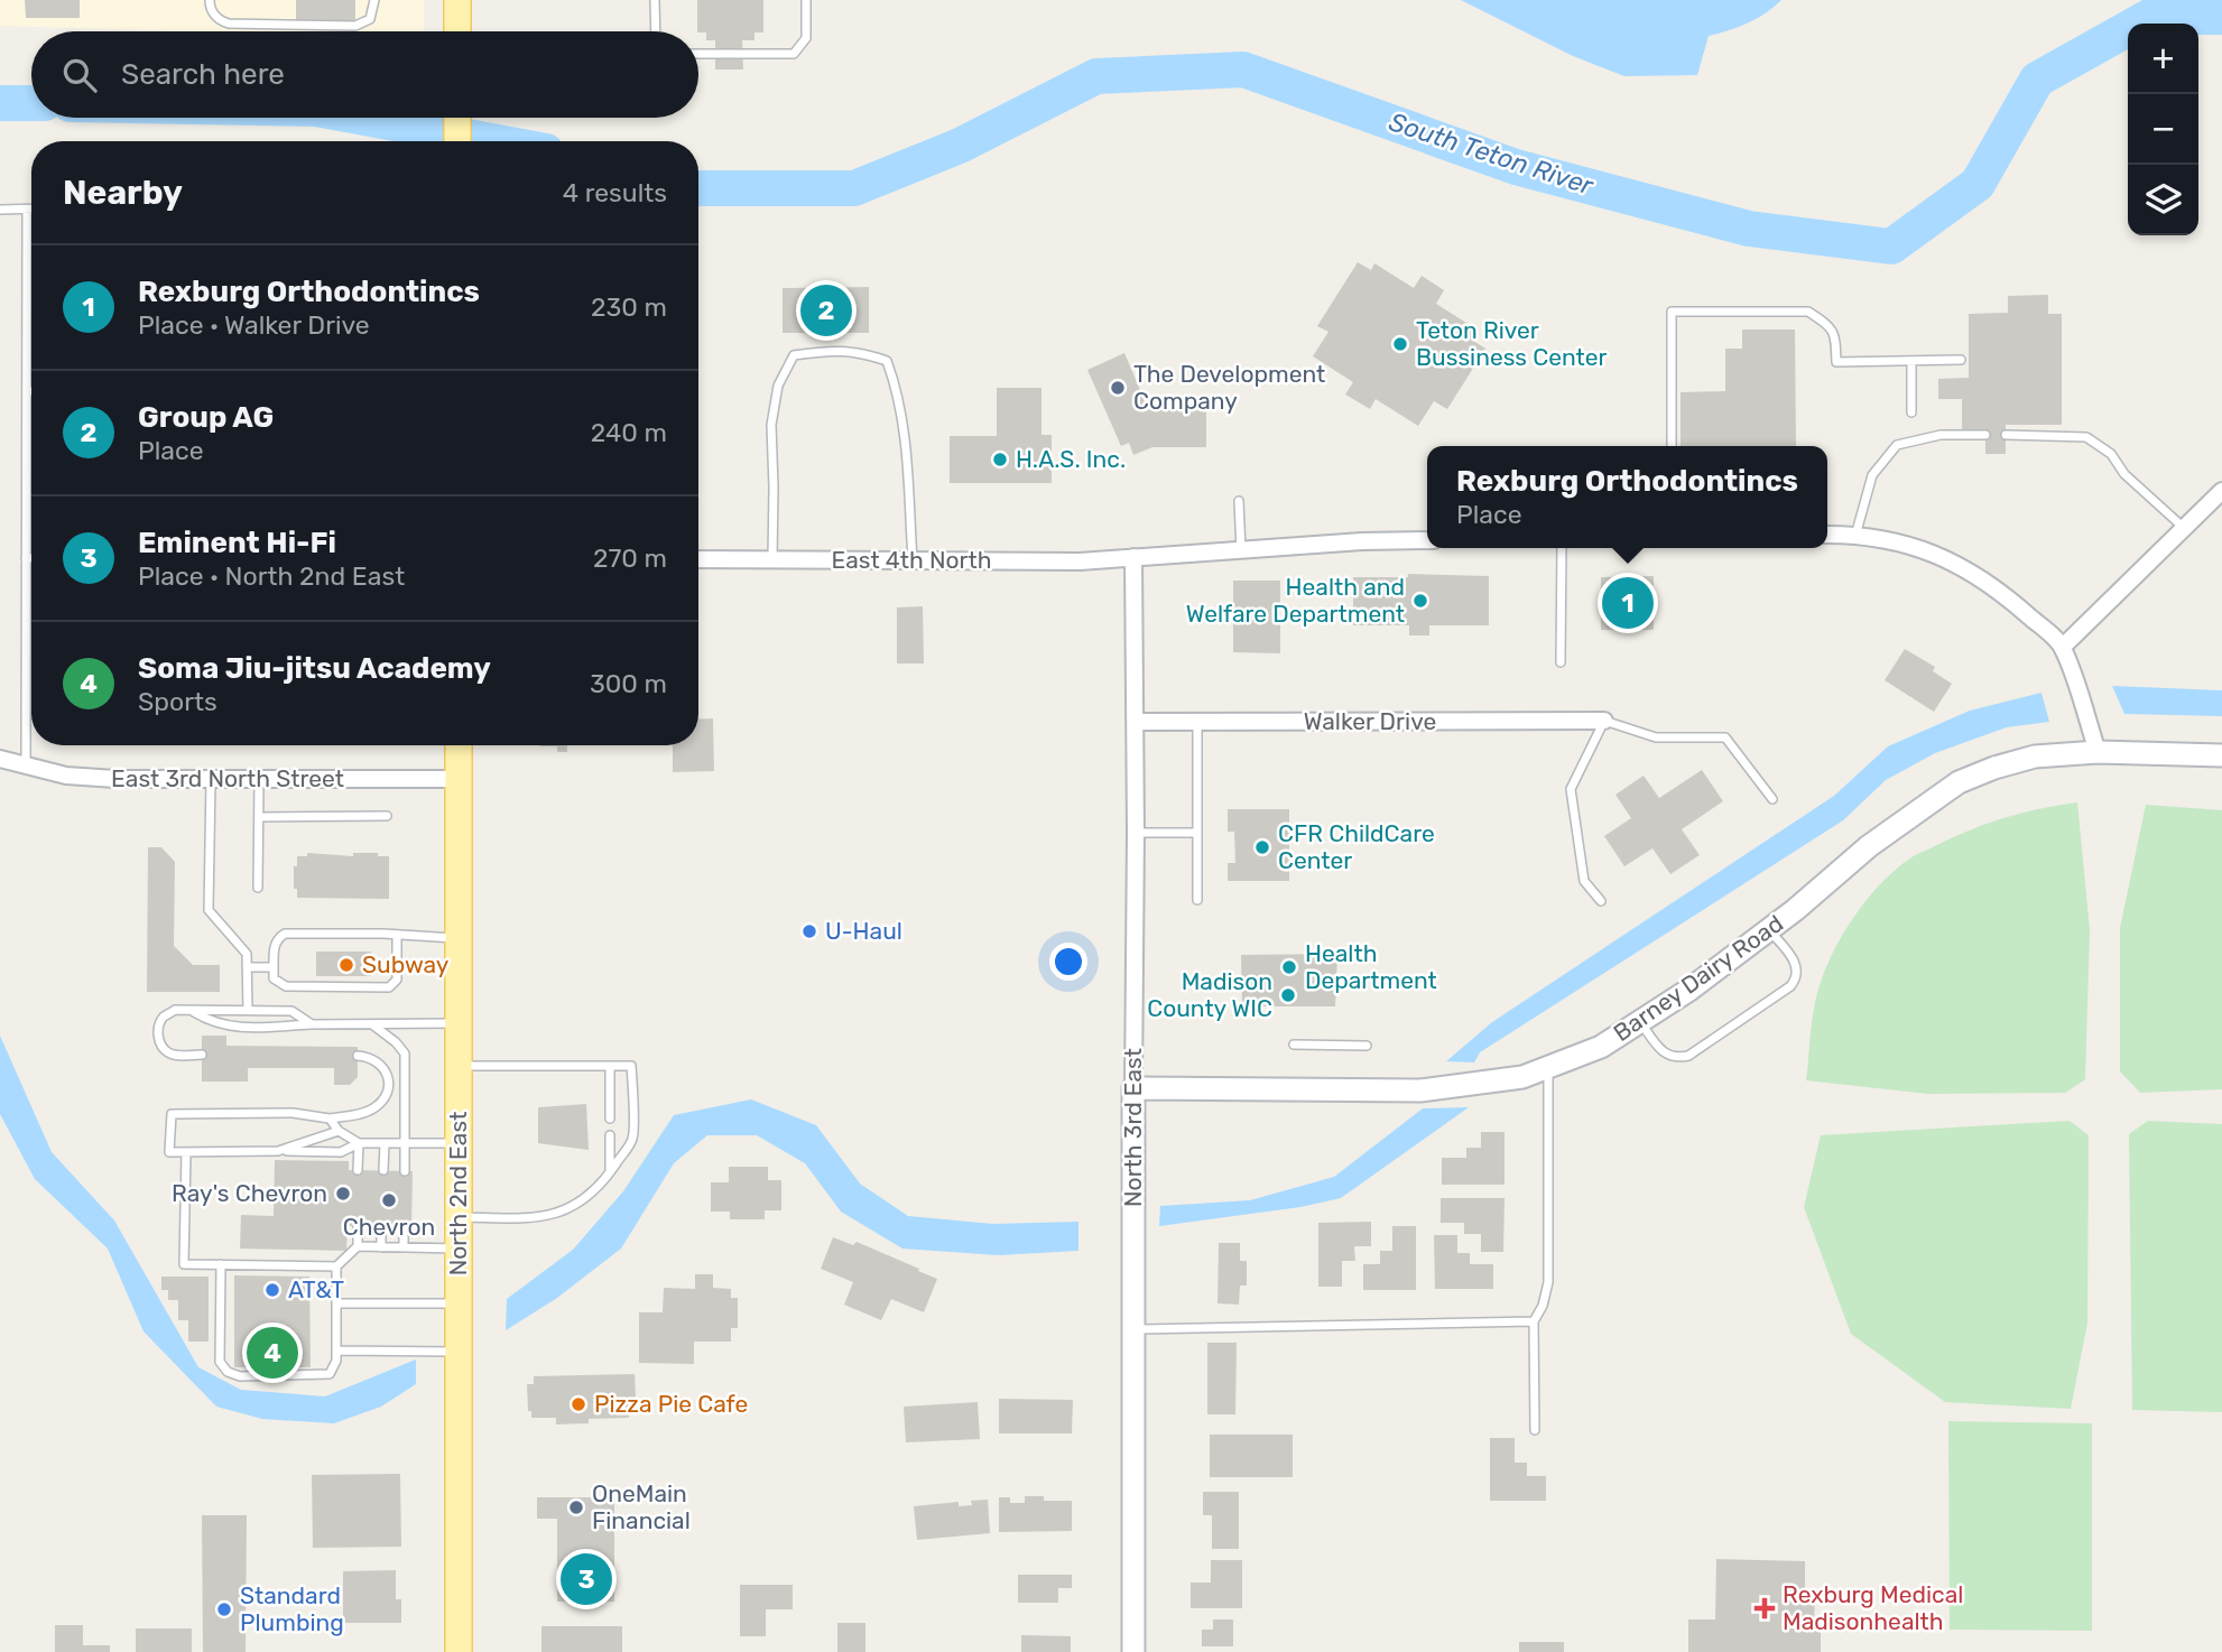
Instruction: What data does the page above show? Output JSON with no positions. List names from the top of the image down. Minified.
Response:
{"streets":{"main road":["North 2nd East"],"street":["East 4th North","Walker Drive","East 3rd North Street","Barney Dairy Road","North 3rd East"]},"crossings":[["East 4th North","North 3rd East"],["Walker Drive","North 3rd East"],["East 3rd North Street","North 2nd East"],["Barney Dairy Road","North 3rd East"]],"water":["South Teton River"],"places":{"other":["Teton River Bussiness Center","The Development Company","H.A.S. Inc.","Health and Welfare Department","CFR ChildCare Center","U-Haul","Subway","Health Department","Madison County WIC","Ray's Chevron","Chevron","AT&T","Pizza Pie Cafe","OneMain Financial","Standard Plumbing"],"health":["Rexburg Medical Madisonhealth"]},"page":{"map_buttons":["+","−"],"search":"Search here","heading":["Nearby","4 results"],"list":[{"mark":"1","name":"Rexburg Orthodontincs","note":"Place · Walker Drive","value":"230 m"},{"mark":"2","name":"Group AG","note":"Place","value":"240 m"},{"mark":"3","name":"Eminent Hi-Fi","note":"Place · North 2nd East","value":"270 m"},{"mark":"4","name":"Soma Jiu-jitsu Academy","note":"Sports","value":"300 m"}],"pins":["2","1","4","3"],"popup":["Rexburg Orthodontincs","Place"]}}
